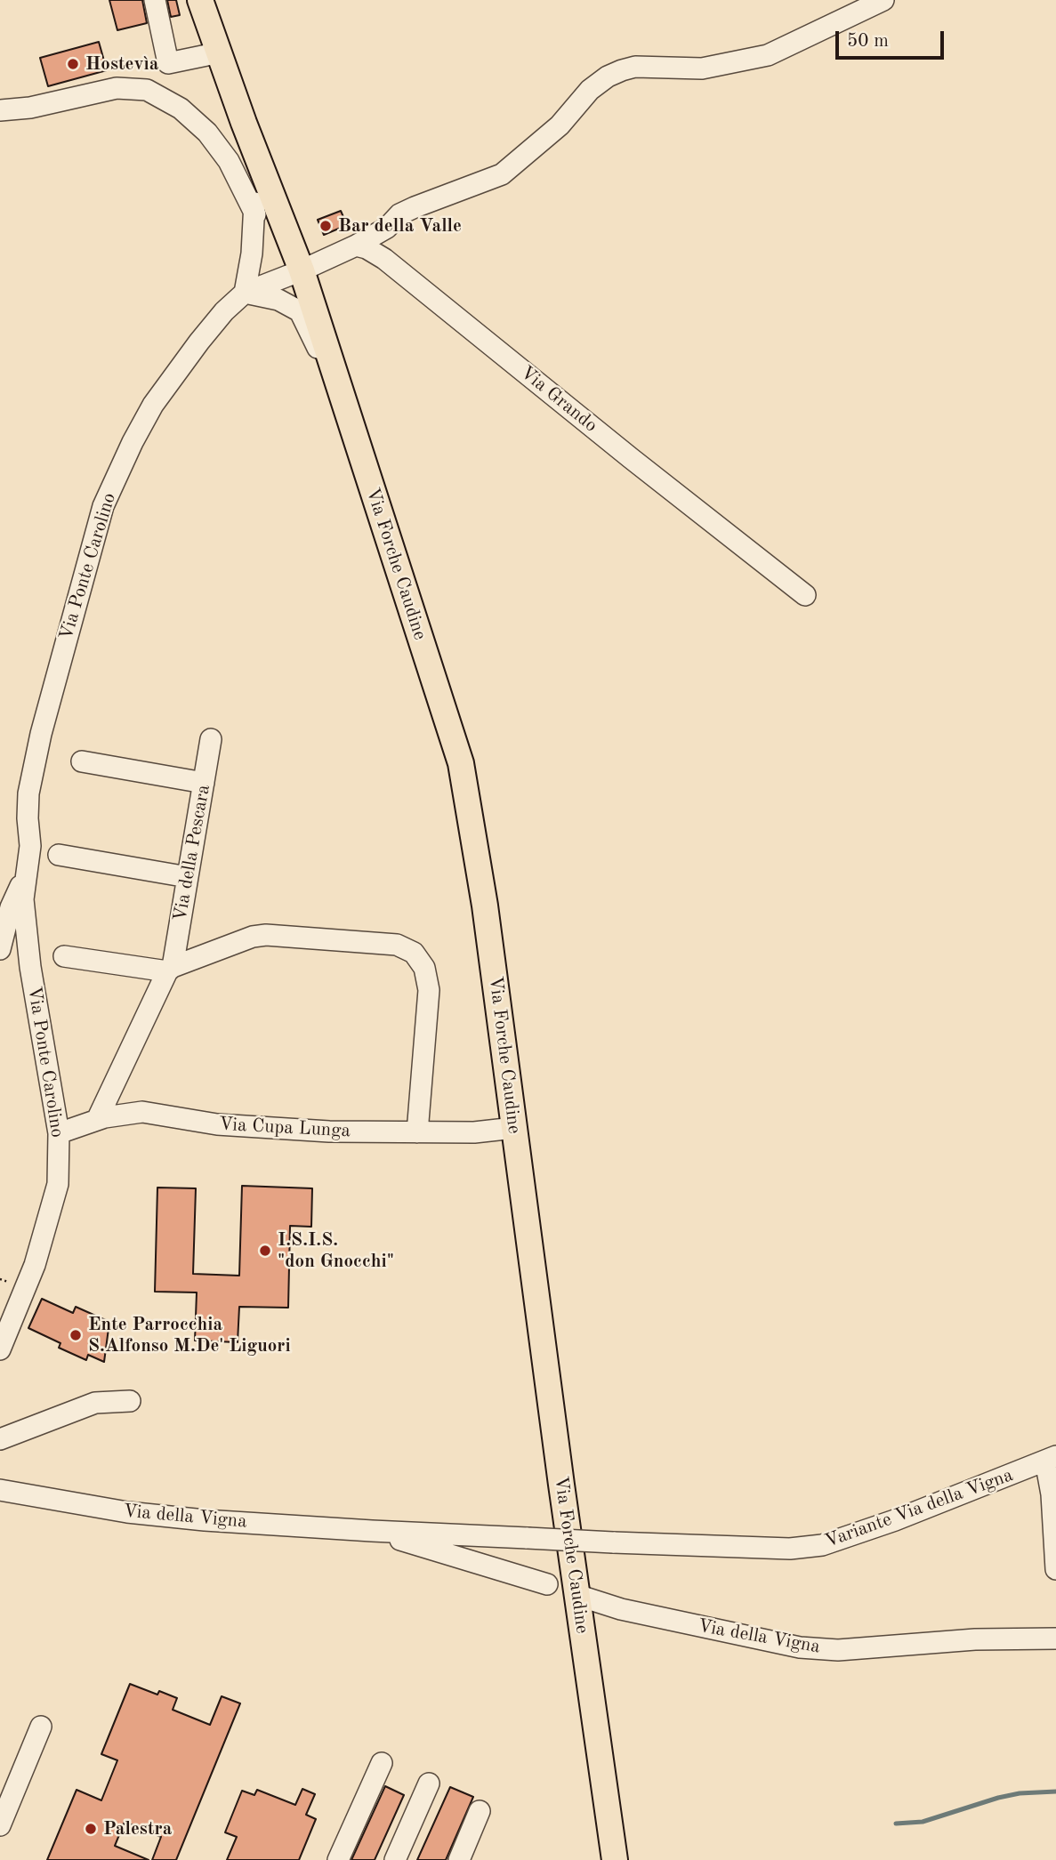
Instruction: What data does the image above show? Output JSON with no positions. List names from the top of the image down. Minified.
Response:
{"streets":{"main road":["Via Forche Caudine"],"street":["Via Grando","Via Ponte Carolino","Via della Pescara","Via Cupa Lunga","Variante Via della Vigna","Via della Vigna"]},"crossings":[["Via Forche Caudine","Via Ponte Carolino"],["Via Forche Caudine","Via Cupa Lunga"],["Via Forche Caudine","Via della Vigna"],["Via Ponte Carolino","Via Cupa Lunga"],["Via della Pescara","Via Cupa Lunga"],["Variante Via della Vigna","Via della Vigna"]],"places":["Hostevìa","Bar della Valle","I.S.I.S. \"don Gnocchi\"","Ente Parrocchia S.Alfonso M.De' Liguori","Palestra"],"scale_bar":"50 m"}
